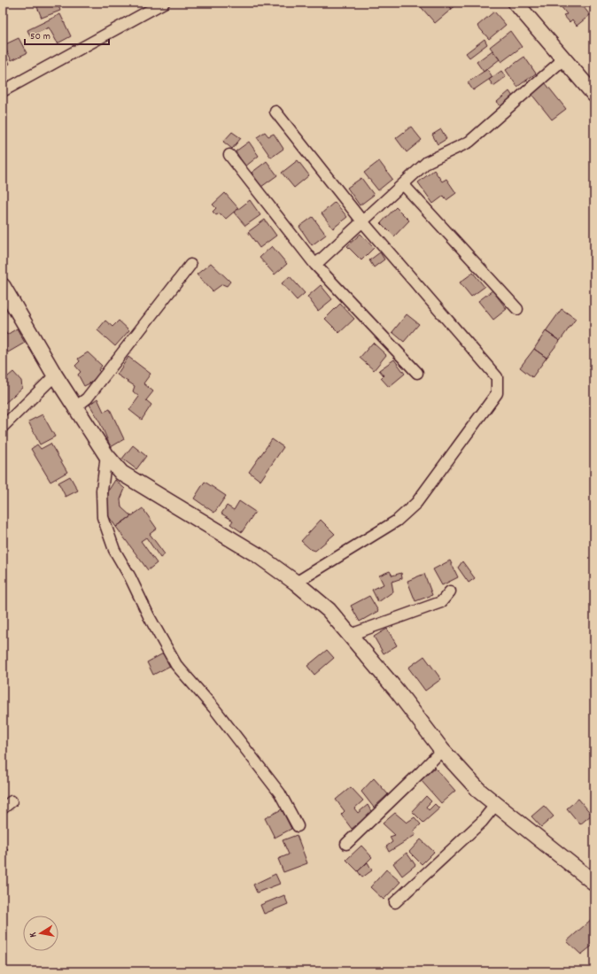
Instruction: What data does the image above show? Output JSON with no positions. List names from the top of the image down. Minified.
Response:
{"scale_bar":"50 m","north":"left"}
